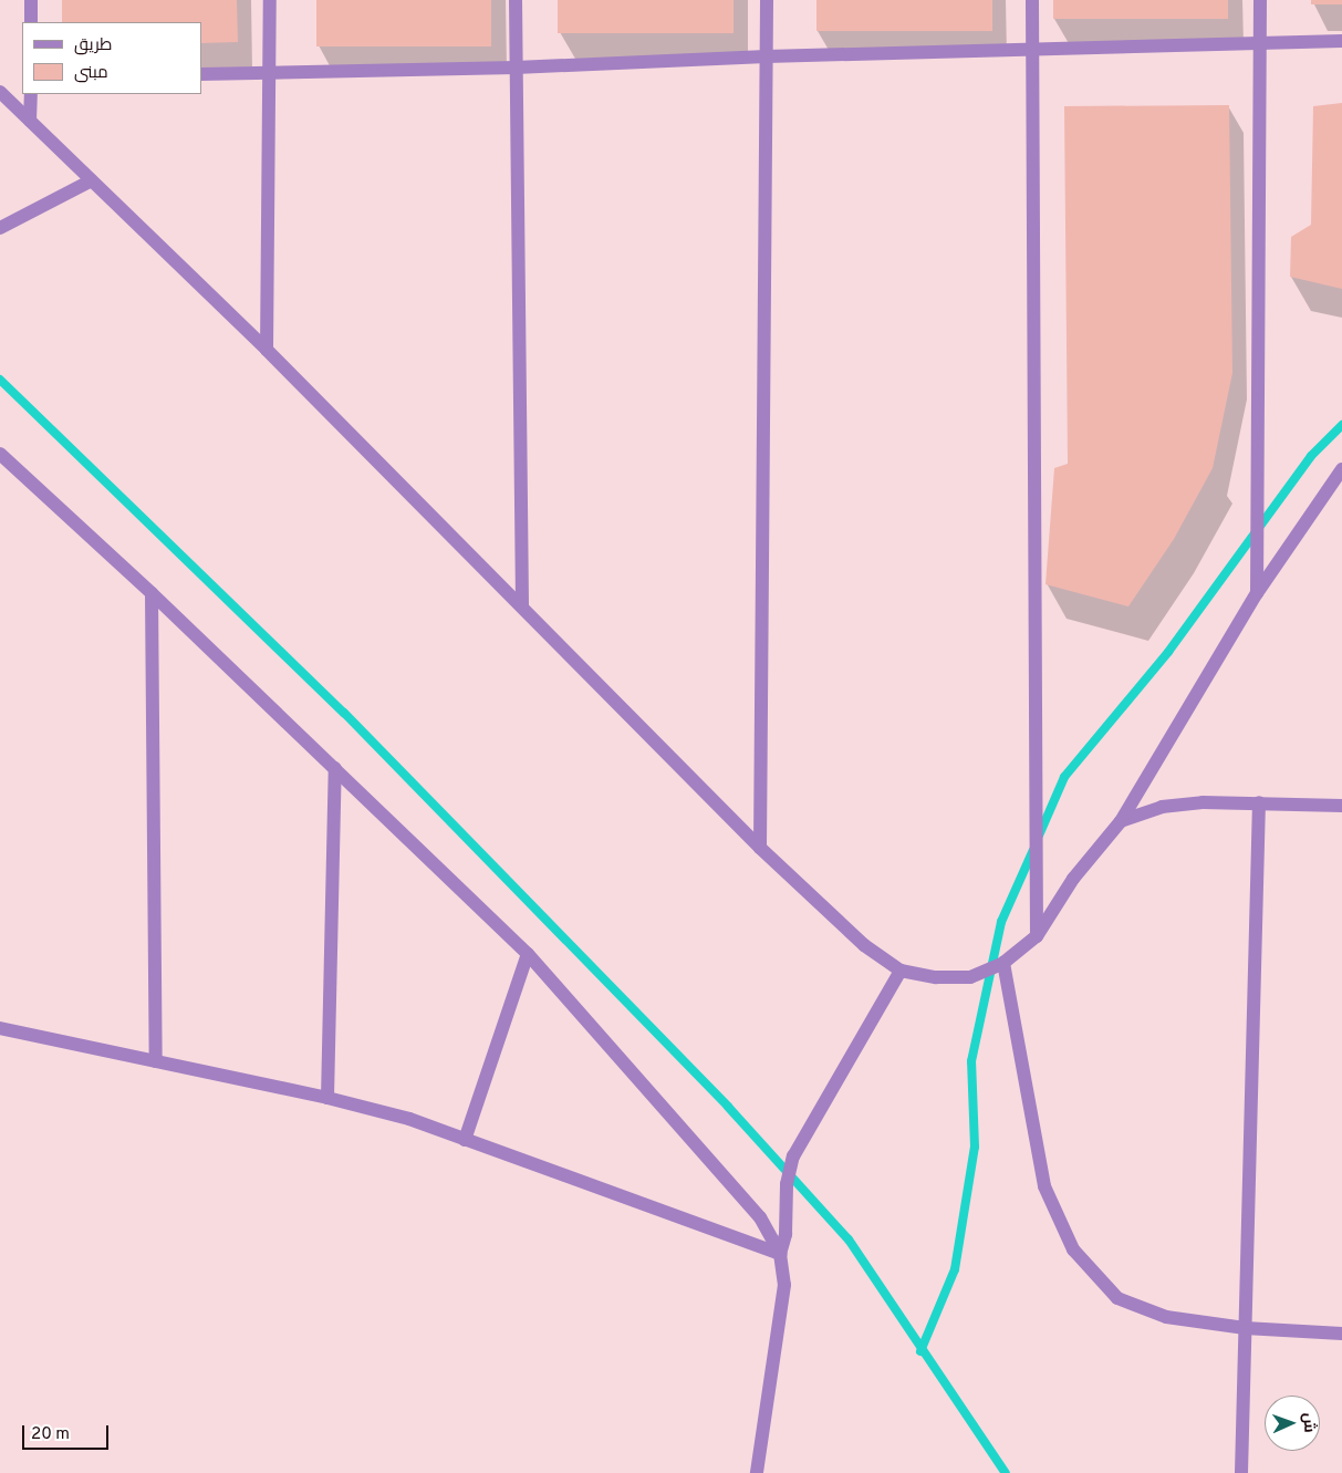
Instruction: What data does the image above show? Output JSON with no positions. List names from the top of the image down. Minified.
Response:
{"legend":["طريق","مبنى"],"scale_bar":"20 m","north":"right"}
